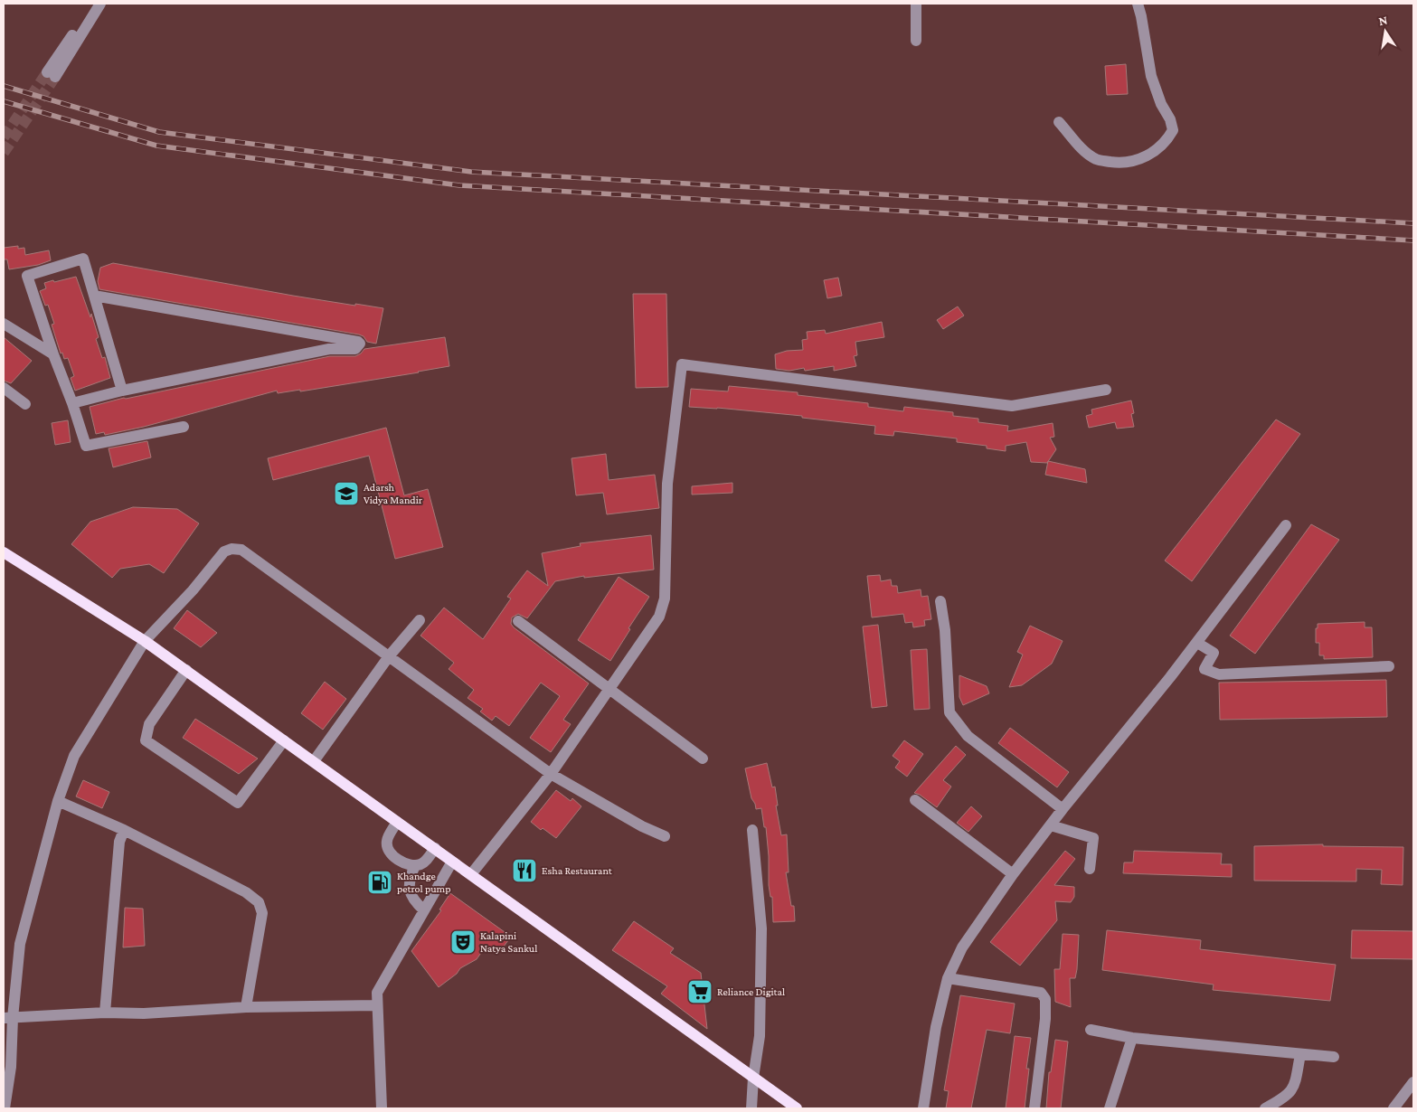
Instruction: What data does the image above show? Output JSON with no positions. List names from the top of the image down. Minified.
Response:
{"places":{"school or university":["Adarsh Vidya Mandir"],"restaurant":["Esha Restaurant"],"fuel station":["Khandge petrol pump"],"theatre":["Kalapini Natya Sankul"],"supermarket":["Reliance Digital"]},"north":"top"}
